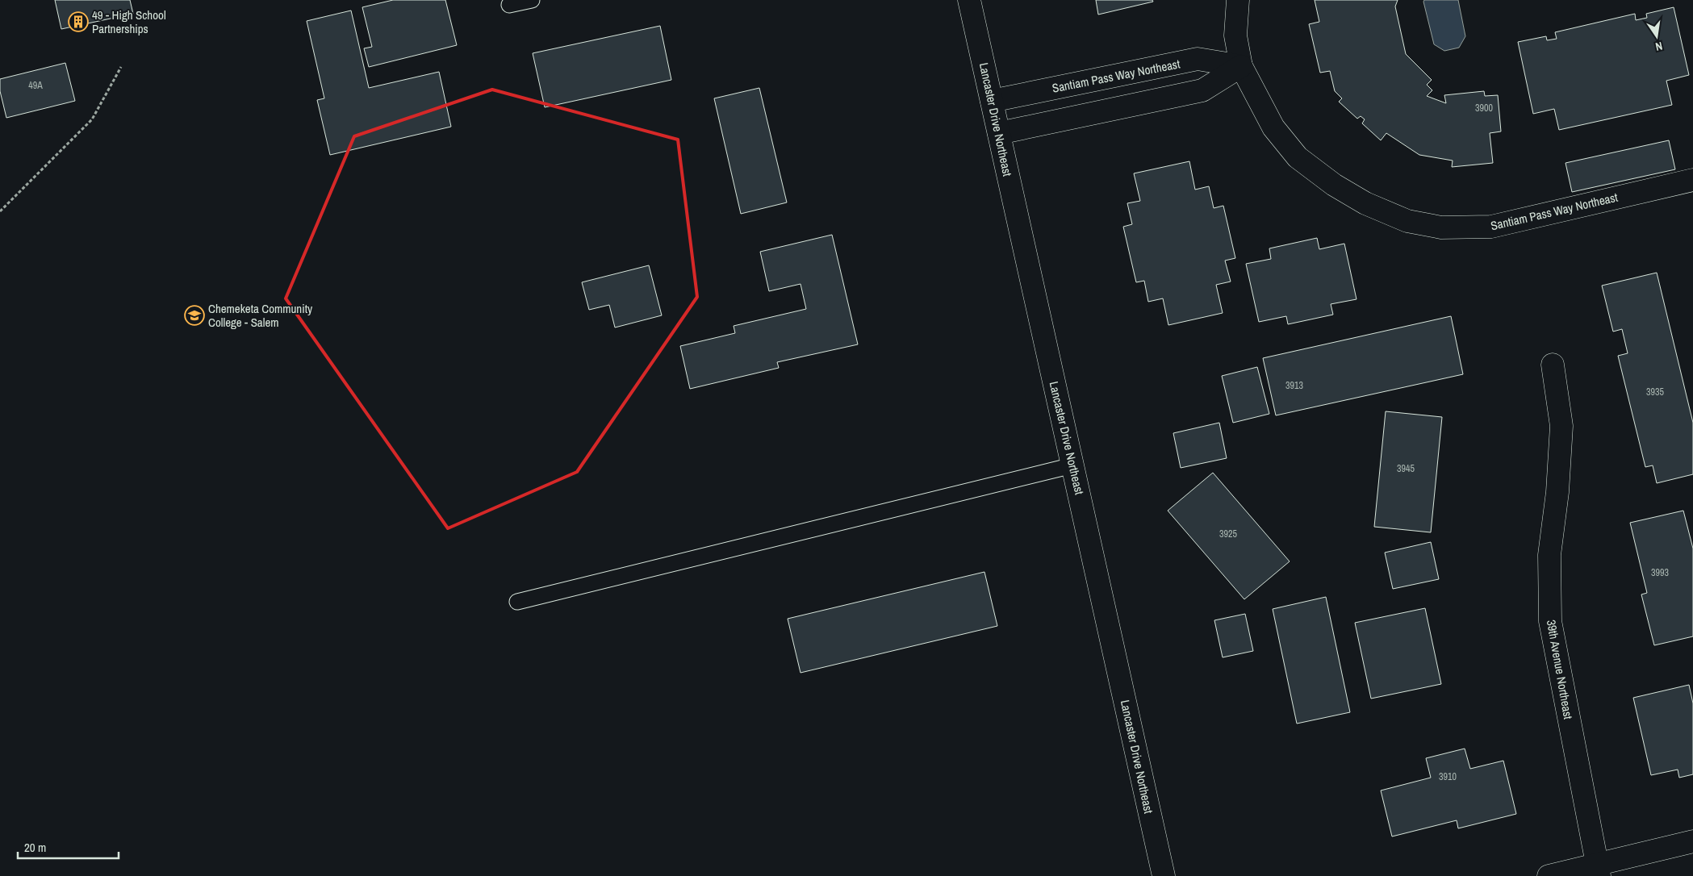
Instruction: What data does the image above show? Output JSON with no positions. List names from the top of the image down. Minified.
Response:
{"streets":{"street":["Santiam Pass Way Northeast","Lancaster Drive Northeast","39th Avenue Northeast"]},"crossings":[["Santiam Pass Way Northeast","Lancaster Drive Northeast"]],"places":{"building":["49 - High School Partnerships"],"school or university":["Chemeketa Community College - Salem"]},"house_numbers":["49A","3900","3913","3935","3945","3925","3993","3910"],"scale_bar":"20 m","north":"bottom"}
